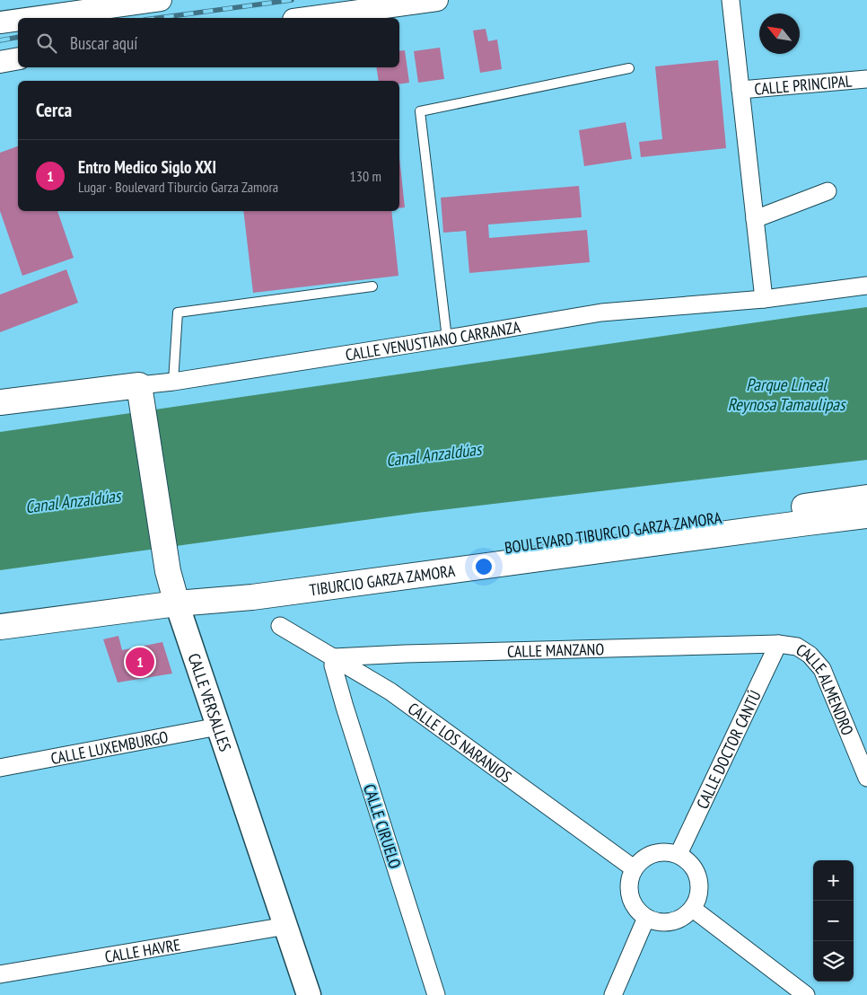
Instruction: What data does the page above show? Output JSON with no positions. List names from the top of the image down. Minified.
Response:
{"streets":{"main road":["CALLE VENUSTIANO CARRANZA","BOULEVARD TIBURCIO GARZA ZAMORA","TIBURCIO GARZA ZAMORA","CALLE VERSALLES"],"street":["CALLE PRINCIPAL","CALLE MANZANO","CALLE ALMENDRO","CALLE LOS NARANJOS","CALLE LUXEMBURGO","CALLE DOCTOR CANTÚ","CALLE CIRUELO","CALLE HAVRE"]},"crossings":[["CALLE VENUSTIANO CARRANZA","CALLE VERSALLES"],["BOULEVARD TIBURCIO GARZA ZAMORA","TIBURCIO GARZA ZAMORA"],["BOULEVARD TIBURCIO GARZA ZAMORA","CALLE VERSALLES"],["TIBURCIO GARZA ZAMORA","CALLE VERSALLES"],["CALLE MANZANO","CALLE ALMENDRO"],["CALLE MANZANO","CALLE LOS NARANJOS"],["CALLE MANZANO","CALLE DOCTOR CANTÚ"],["CALLE MANZANO","CALLE CIRUELO"],["CALLE ALMENDRO","CALLE DOCTOR CANTÚ"],["CALLE VERSALLES","CALLE LUXEMBURGO"],["CALLE VERSALLES","CALLE HAVRE"],["CALLE LOS NARANJOS","CALLE DOCTOR CANTÚ"],["CALLE LOS NARANJOS","CALLE CIRUELO"]],"water":["Parque Lineal Reynosa Tamaulipas","Canal Anzaldúas"],"north":"top left","page":{"search":"Buscar aquí","heading":"Cerca","list":[{"mark":"1","name":"Entro Medico Siglo XXI","note":"Lugar · Boulevard Tiburcio Garza Zamora","value":"130 m"}],"pins":"1","map_buttons":["+","−"]}}
